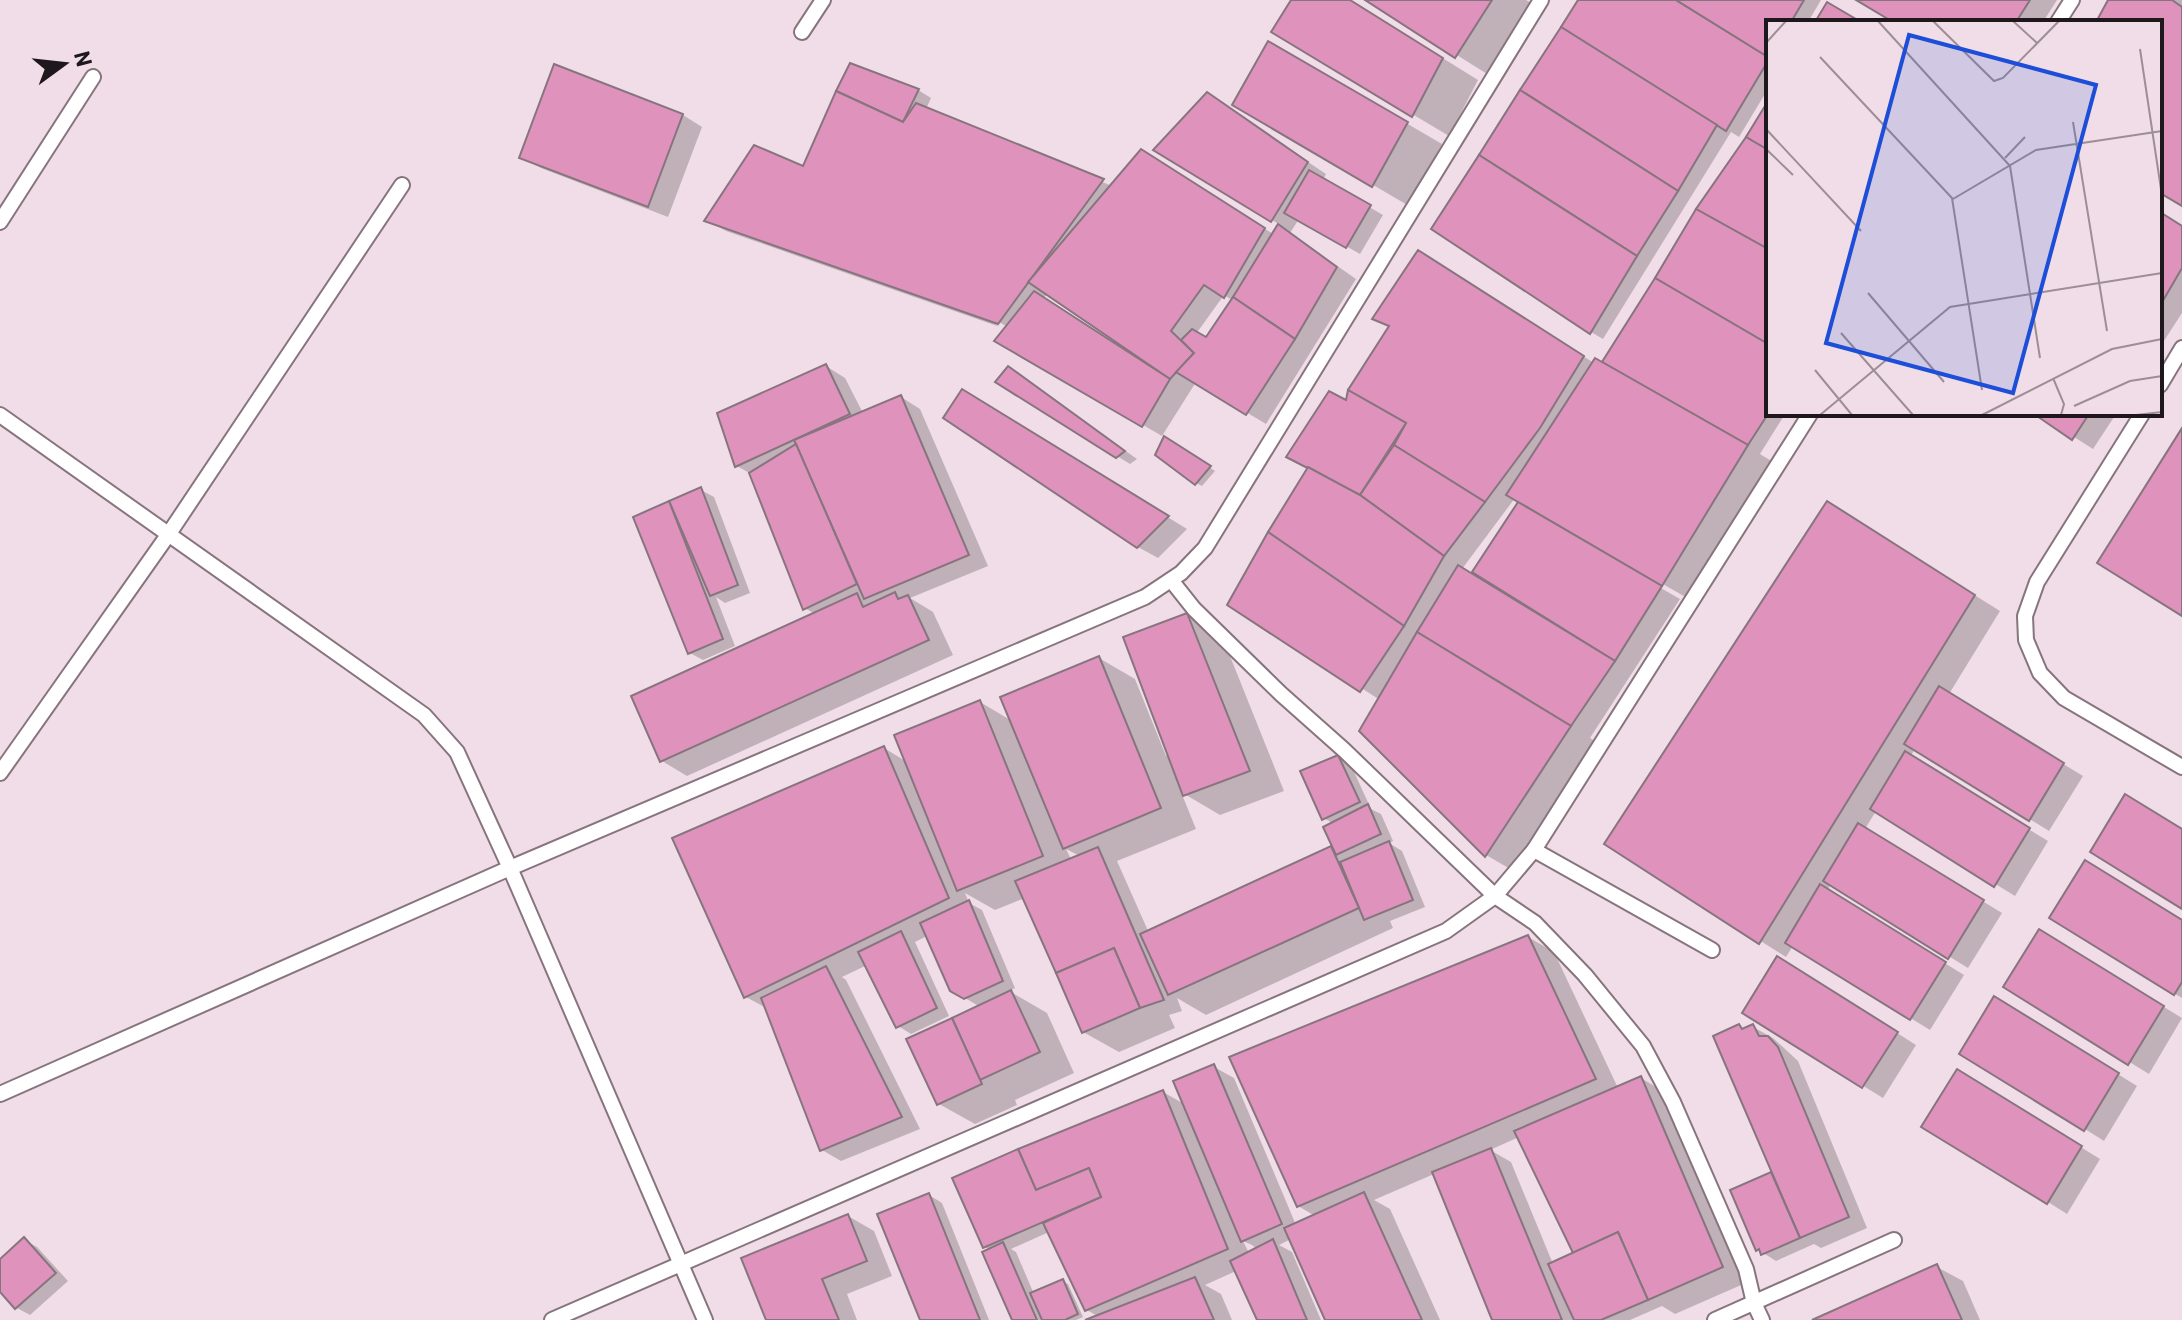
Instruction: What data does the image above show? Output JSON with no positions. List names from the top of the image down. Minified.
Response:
{"north":"right"}
